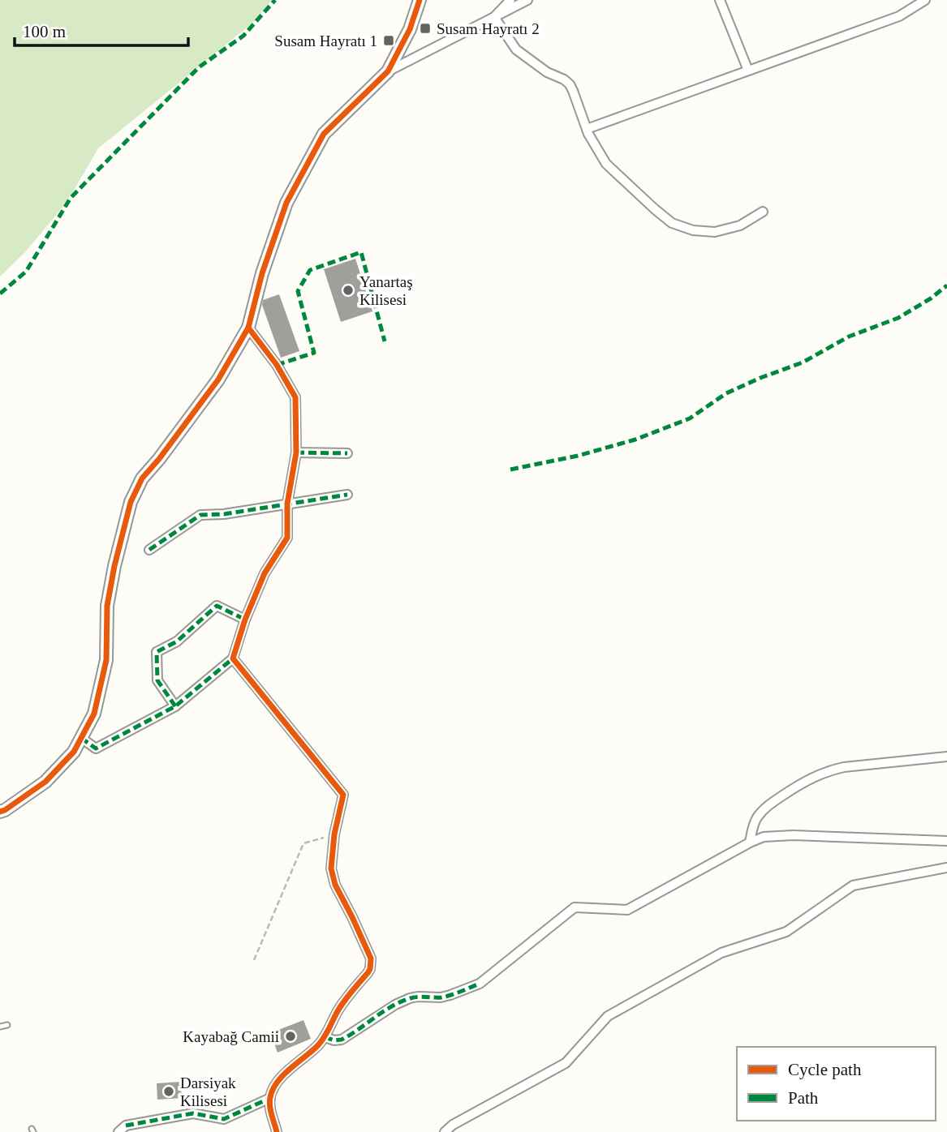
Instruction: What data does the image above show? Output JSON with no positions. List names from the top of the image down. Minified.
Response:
{"places":{"transit":["Susam Hayratı 2","Susam Hayratı 1"],"other":["Yanartaş Kilisesi","Kayabağ Camii","Darsiyak Kilisesi"]},"legend":["Cycle path","Path"],"scale_bar":"100 m"}
